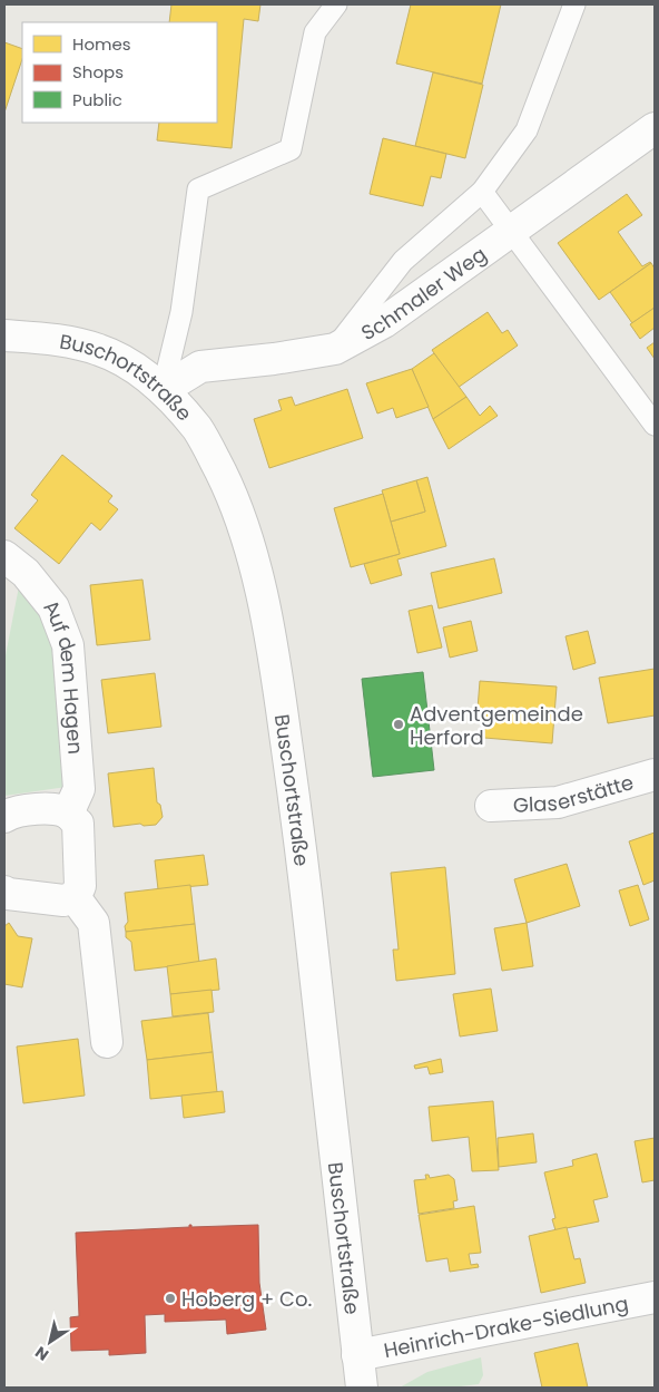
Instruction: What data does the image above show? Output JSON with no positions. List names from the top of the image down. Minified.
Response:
{"streets":{"street":["Schmaler Weg","Buschortstraße","Auf dem Hagen","Glaserstätte","Heinrich-Drake-Siedlung"]},"crossings":[["Schmaler Weg","Buschortstraße"],["Buschortstraße","Heinrich-Drake-Siedlung"]],"places":["Adventgemeinde Herford","Hoberg + Co."],"legend":["Homes","Shops","Public"],"north":"bottom left"}
